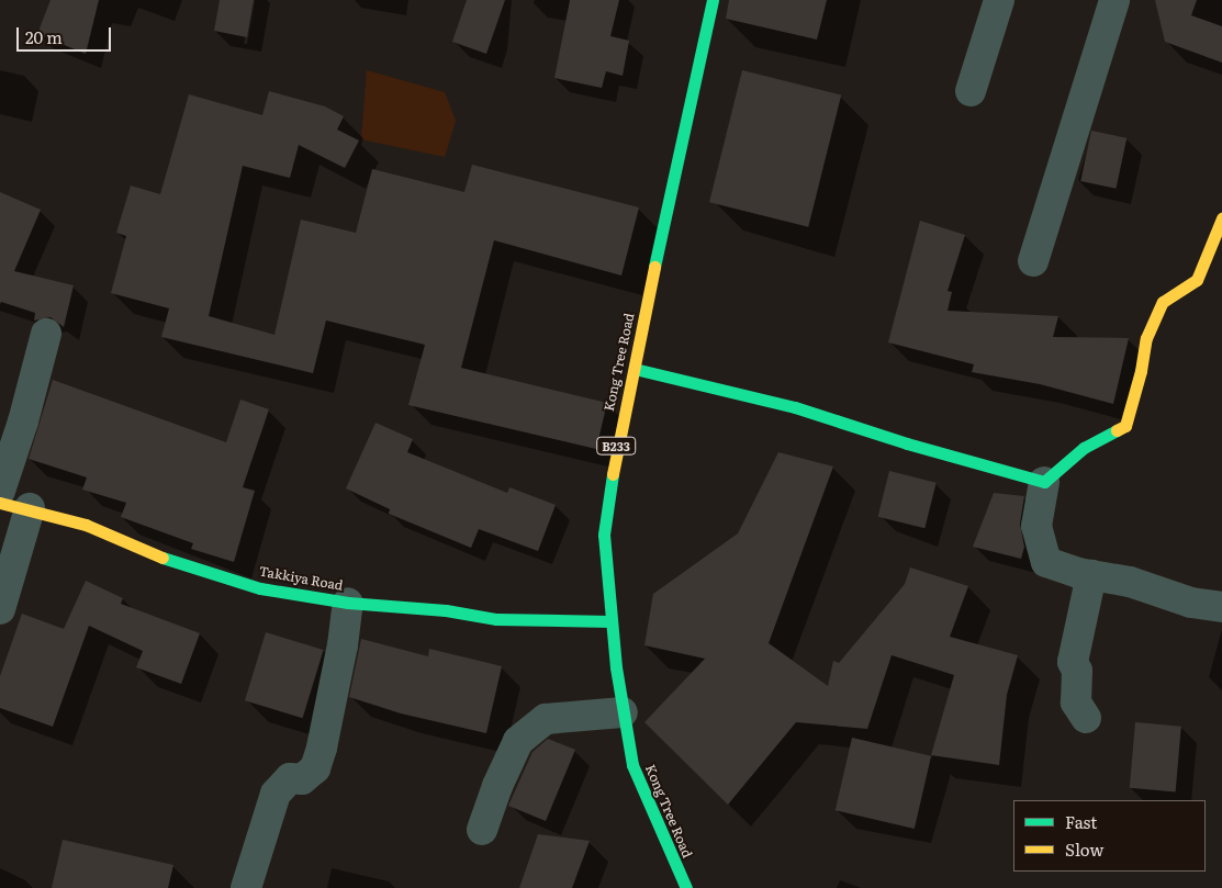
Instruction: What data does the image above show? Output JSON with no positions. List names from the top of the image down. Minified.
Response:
{"streets":{"street":["Kong Tree Road","B233","Takkiya Road"]},"crossings":[["Kong Tree Road","Takkiya Road"]],"legend":["Fast","Slow"],"scale_bar":"20 m"}
